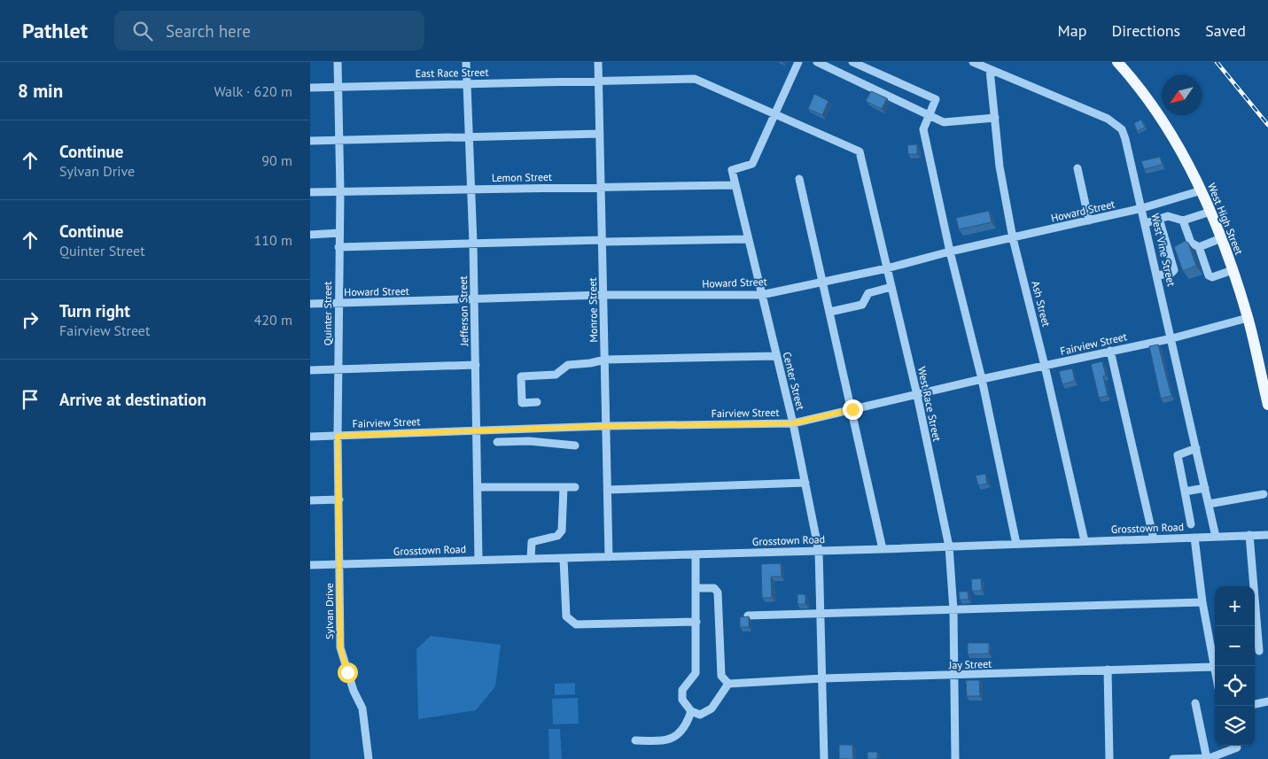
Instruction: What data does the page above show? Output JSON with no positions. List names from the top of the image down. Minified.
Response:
{"streets":{"main road":["West High Street"],"street":["East Race Street","Lemon Street","Howard Street","West Vine Street","Ash Street","Monroe Street","Jefferson Street","Quinter Street","Fairview Street","Center Street","West Race Street","Grosstown Road","Sylvan Drive","Jay Street"]},"crossings":[["East Race Street","Monroe Street"],["East Race Street","Jefferson Street"],["East Race Street","Quinter Street"],["East Race Street","Center Street"],["East Race Street","West Race Street"],["Lemon Street","Monroe Street"],["Lemon Street","Jefferson Street"],["Lemon Street","Quinter Street"],["Lemon Street","Center Street"],["Howard Street","West High Street"],["Howard Street","West Vine Street"],["Howard Street","Ash Street"],["Howard Street","Monroe Street"],["Howard Street","Jefferson Street"],["Howard Street","Quinter Street"],["Howard Street","Center Street"],["Howard Street","West Race Street"],["West High Street","Fairview Street"],["West Vine Street","Ash Street"],["West Vine Street","Fairview Street"],["West Vine Street","Grosstown Road"],["Ash Street","Fairview Street"],["Ash Street","Grosstown Road"],["Monroe Street","Fairview Street"],["Monroe Street","Grosstown Road"],["Jefferson Street","Fairview Street"],["Jefferson Street","Grosstown Road"],["Quinter Street","Fairview Street"],["Quinter Street","Grosstown Road"],["Quinter Street","Sylvan Drive"],["Fairview Street","Center Street"],["Fairview Street","West Race Street"],["Center Street","West Race Street"],["Center Street","Grosstown Road"],["Center Street","Jay Street"],["West Race Street","Grosstown Road"],["West Race Street","Jay Street"],["Grosstown Road","Sylvan Drive"]],"north":"bottom left","page":{"header":"Pathlet","search":"Search here","nav":["Map","Directions","Saved"],"heading":["8 min","Walk · 620 m"],"list":[["Continue","Sylvan Drive","90 m"],["Continue","Quinter Street","110 m"],["Turn right","Fairview Street","420 m"],"Arrive at destination"],"map_buttons":["+","−"]}}
